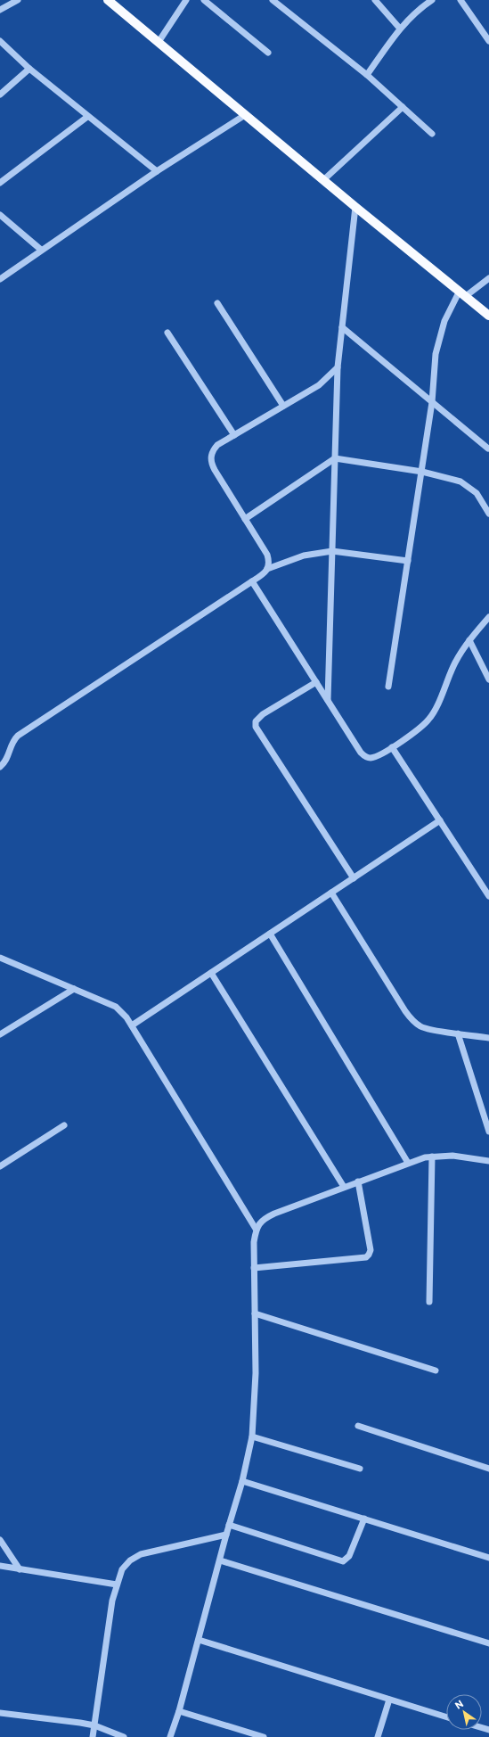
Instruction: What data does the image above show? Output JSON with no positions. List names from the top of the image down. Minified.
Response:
{"north":"top left"}
